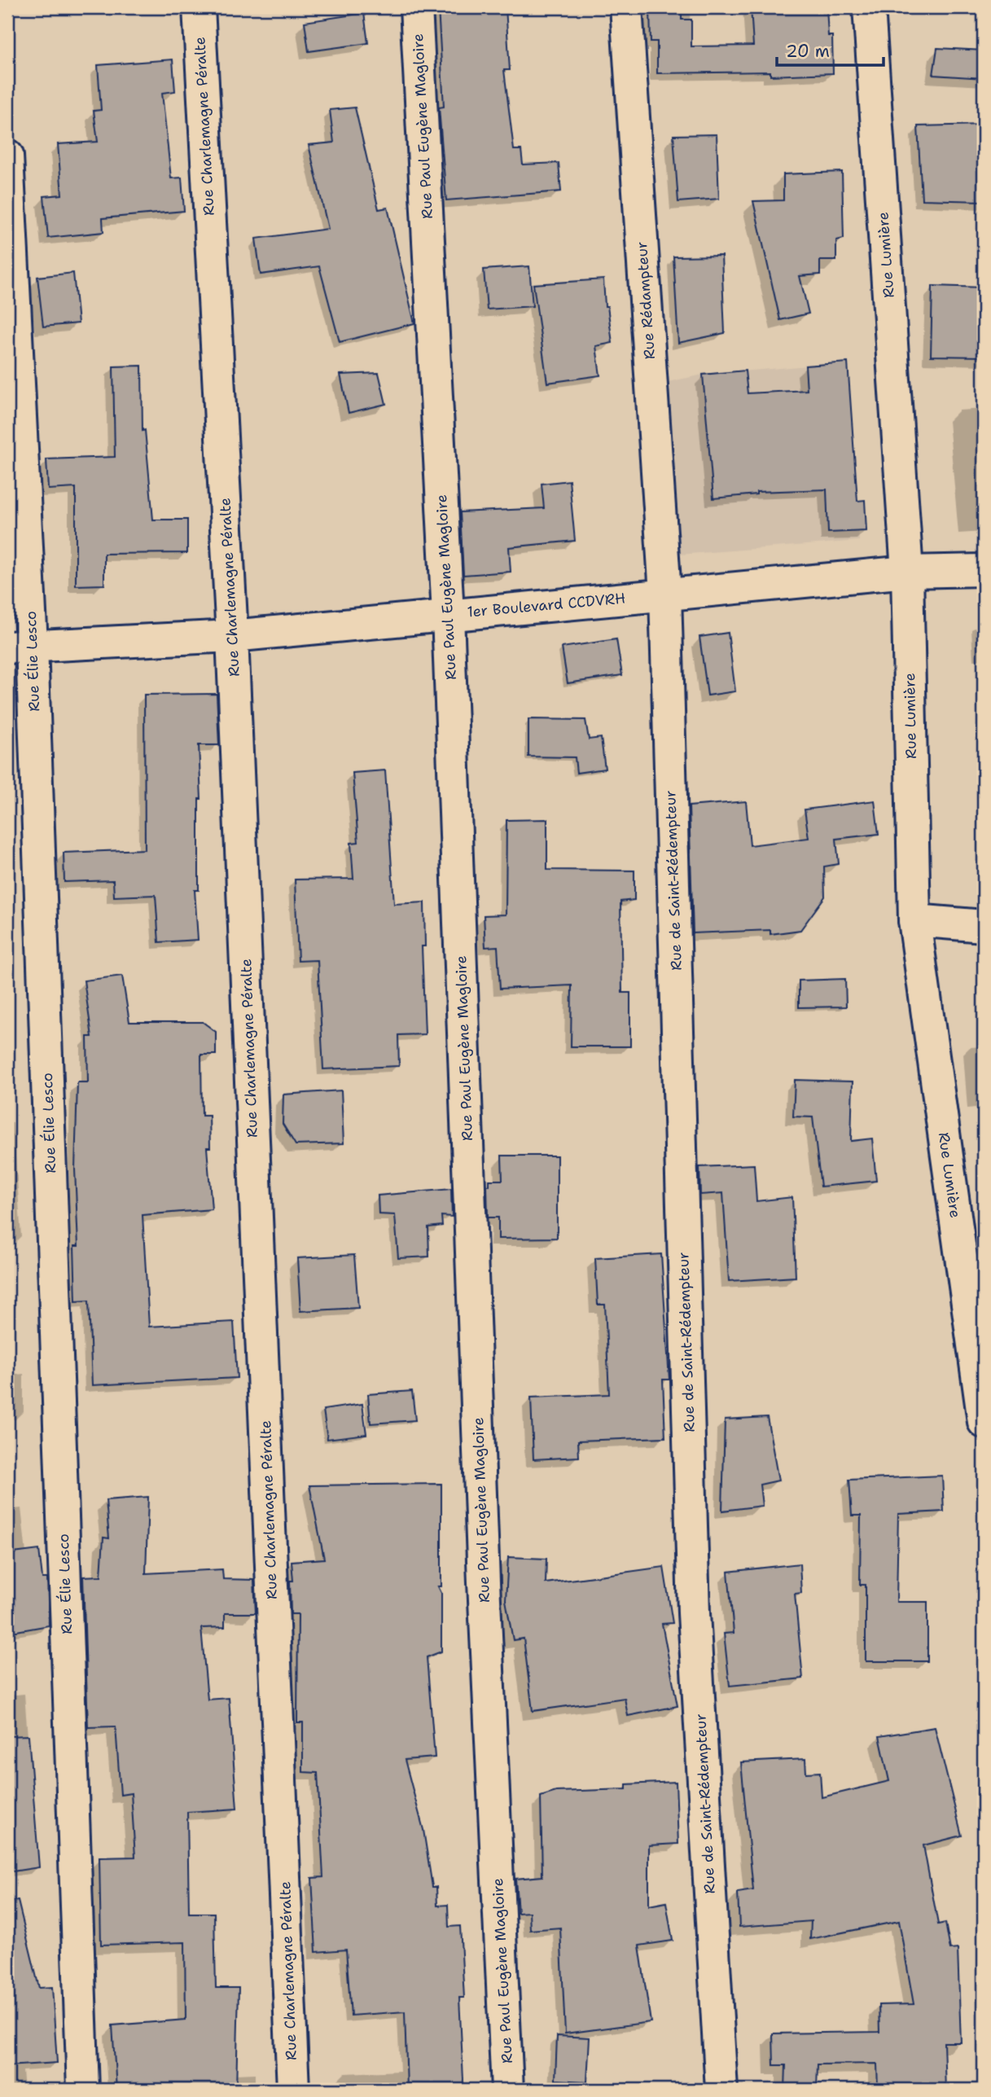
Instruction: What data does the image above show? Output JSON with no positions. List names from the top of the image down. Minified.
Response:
{"streets":{"street":["Rue Charlemagne Péralte","Rue Paul Eugène Magloire","Rue Lumière","Rue Rédampteur","1er Boulevard CCDVRH","Rue Élie Lesco","Rue de Saint-Rédempteur"]},"crossings":[["Rue Charlemagne Péralte","1er Boulevard CCDVRH"],["Rue Paul Eugène Magloire","1er Boulevard CCDVRH"],["Rue Lumière","1er Boulevard CCDVRH"],["Rue Rédampteur","1er Boulevard CCDVRH"],["Rue Rédampteur","Rue de Saint-Rédempteur"],["1er Boulevard CCDVRH","Rue Élie Lesco"],["1er Boulevard CCDVRH","Rue de Saint-Rédempteur"]],"scale_bar":"20 m"}
